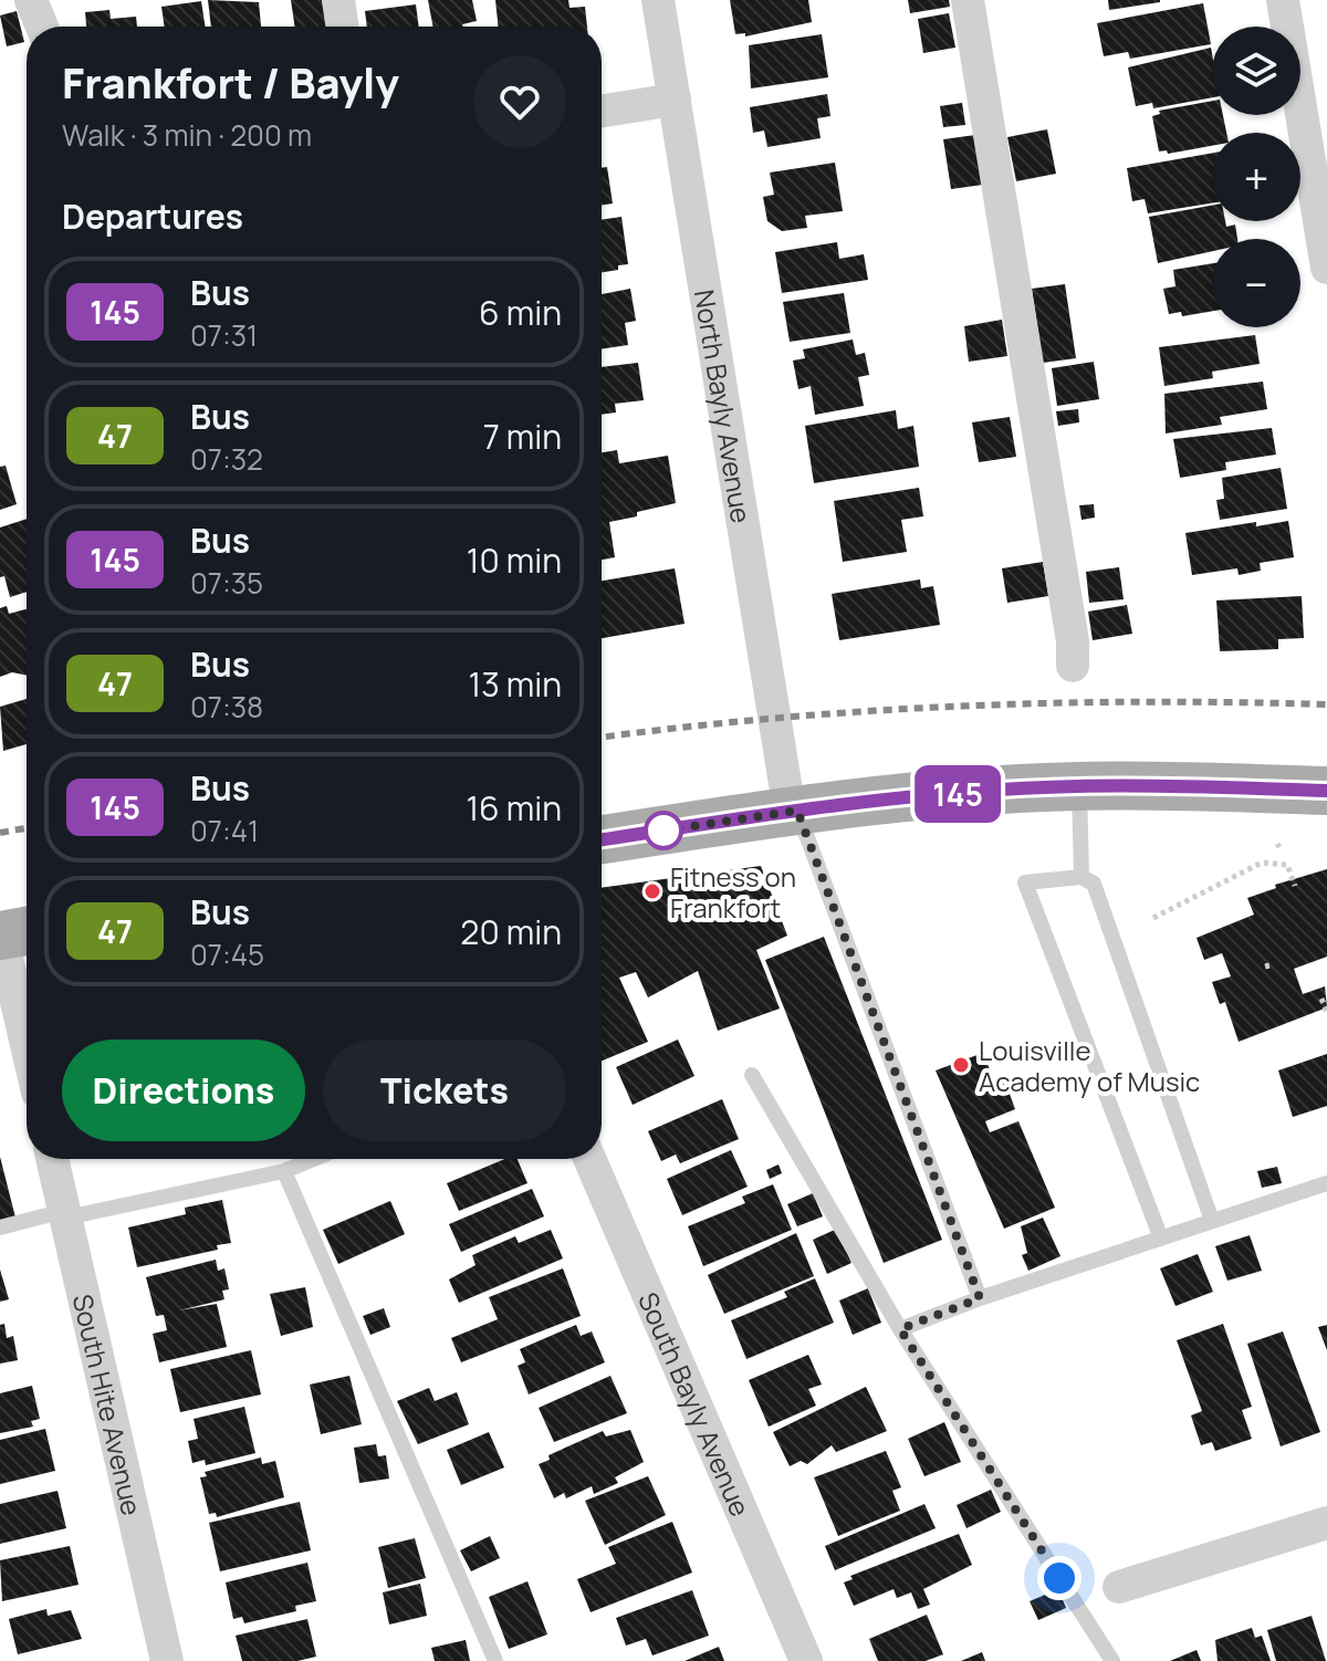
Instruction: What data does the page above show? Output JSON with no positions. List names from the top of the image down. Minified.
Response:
{"streets":{"street":["North Bayly Avenue","South Hite Avenue","South Bayly Avenue"]},"places":["Fitness on Frankfort","Louisville Academy of Music"],"lines":["bus line 145"],"page":{"on_map":"145","map_buttons":["+","−"],"heading":[["Frankfort / Bayly","Walk · 3 min · 200 m"],"Departures"],"list":[{"mark":"145","name":"Bus","note":"07:31","value":"6 min"},{"mark":"47","name":"Bus","note":"07:32","value":"7 min"},{"mark":"145","name":"Bus","note":"07:35","value":"10 min"},{"mark":"47","name":"Bus","note":"07:38","value":"13 min"},{"mark":"145","name":"Bus","note":"07:41","value":"16 min"},{"mark":"47","name":"Bus","note":"07:45","value":"20 min"}],"buttons":["Directions","Tickets"]}}
